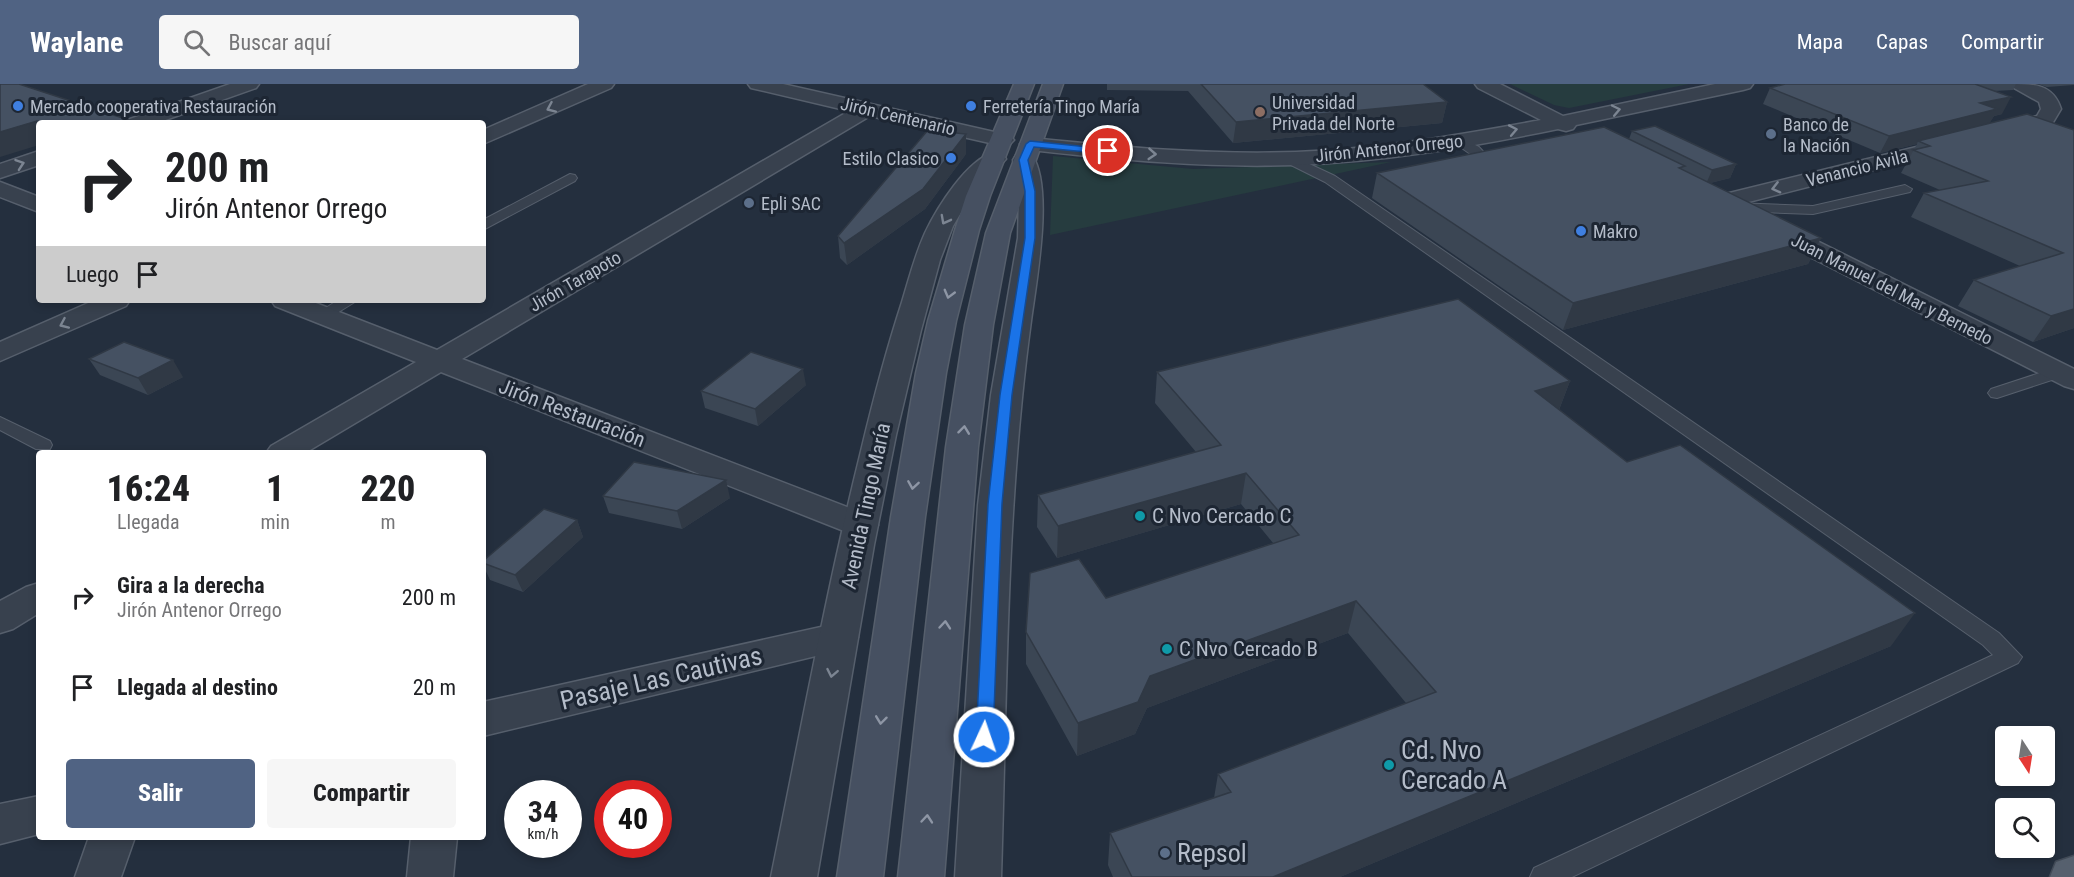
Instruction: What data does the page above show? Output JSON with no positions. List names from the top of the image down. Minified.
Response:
{"streets":{"main road":["Avenida Tingo María"],"street":["Jirón Centenario","Jirón Antenor Orrego","Venancio Avila","Jirón Tarapoto","Juan Manuel del Mar y Bernedo","Jirón Restauración","Pasaje Las Cautivas"]},"crossings":[["Jirón Centenario","Jirón Antenor Orrego"],["Jirón Centenario","Jirón Tarapoto"],["Jirón Centenario","Avenida Tingo María"],["Jirón Antenor Orrego","Avenida Tingo María"],["Venancio Avila","Juan Manuel del Mar y Bernedo"],["Jirón Tarapoto","Jirón Restauración"],["Jirón Restauración","Avenida Tingo María"],["Avenida Tingo María","Pasaje Las Cautivas"]],"one_way":["Jirón Antenor Orrego","Venancio Avila"],"places":["Mercado cooperativa Restauración","Ferretería Tingo María","Universidad Privada del Norte","Banco de la Nación","Estilo Clasico","Epli SAC","Makro","C Nvo Cercado C","C Nvo Cercado B","Cd. Nvo Cercado A","Repsol"],"north":"bottom","page":{"header":"Waylane","search":"Buscar aquí","nav":["Mapa","Capas","Compartir"],"turn":["200 m","Jirón Antenor Orrego"],"then":"Luego","eta":["16:24","Llegada","1","min","220","m"],"list":[{"name":"Gira a la derecha","note":"Jirón Antenor Orrego","value":"200 m"},{"name":"Llegada al destino","value":"20 m"}],"buttons":["Salir","Compartir"],"speed":"34 km/h","limit":"40"}}
